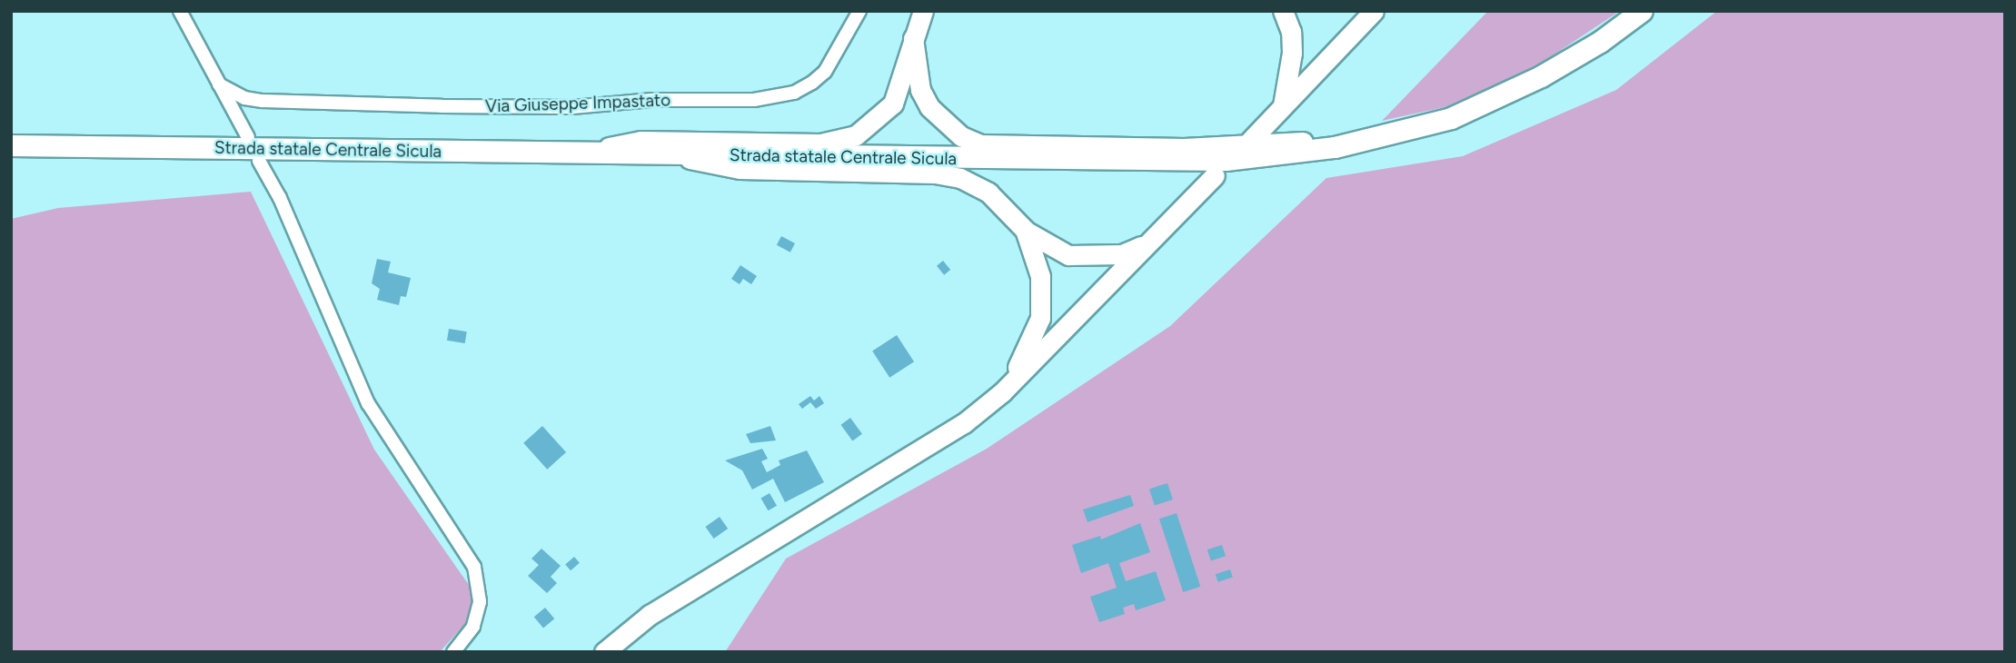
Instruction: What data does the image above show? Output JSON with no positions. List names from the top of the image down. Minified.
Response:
{"streets":{"main road":["Strada statale Centrale Sicula"],"street":["Via Giuseppe Impastato"]}}
